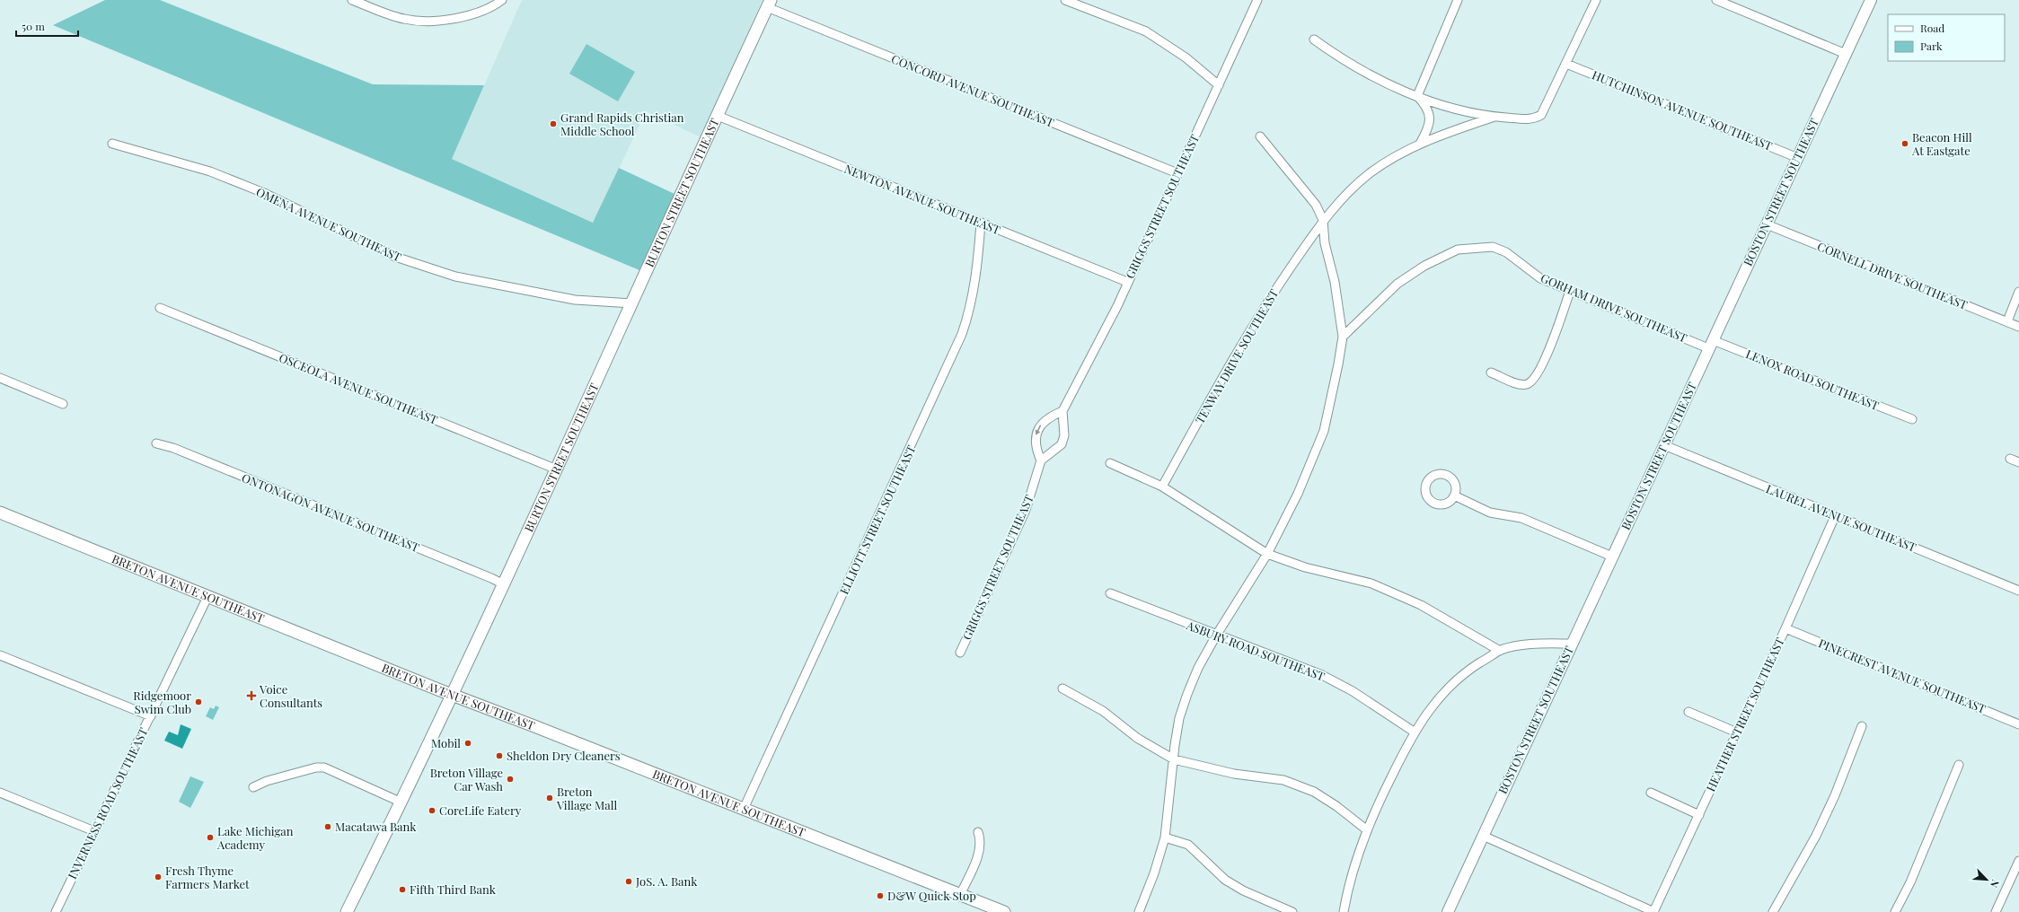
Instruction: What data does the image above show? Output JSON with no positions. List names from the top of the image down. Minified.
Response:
{"streets":{"main road":["BURTON STREET SOUTHEAST","BRETON AVENUE SOUTHEAST"],"street":["CONCORD AVENUE SOUTHEAST","HUTCHINSON AVENUE SOUTHEAST","BOSTON STREET SOUTHEAST","NEWTON AVENUE SOUTHEAST","GRIGGS STREET SOUTHEAST","OMENA AVENUE SOUTHEAST","CORNELL DRIVE SOUTHEAST","GORHAM DRIVE SOUTHEAST","TENWAY DRIVE SOUTHEAST","LENOX ROAD SOUTHEAST","OSCEOLA AVENUE SOUTHEAST","ONTONAGON AVENUE SOUTHEAST","LAUREL AVENUE SOUTHEAST","ELLIOTT STREET SOUTHEAST","ASBURY ROAD SOUTHEAST","PINECREST AVENUE SOUTHEAST","HEATHER STREET SOUTHEAST","INVERNESS ROAD SOUTHEAST"]},"crossings":[["CONCORD AVENUE SOUTHEAST","BURTON STREET SOUTHEAST"],["CONCORD AVENUE SOUTHEAST","GRIGGS STREET SOUTHEAST"],["HUTCHINSON AVENUE SOUTHEAST","BOSTON STREET SOUTHEAST"],["BOSTON STREET SOUTHEAST","CORNELL DRIVE SOUTHEAST"],["BOSTON STREET SOUTHEAST","GORHAM DRIVE SOUTHEAST"],["BOSTON STREET SOUTHEAST","LENOX ROAD SOUTHEAST"],["BOSTON STREET SOUTHEAST","LAUREL AVENUE SOUTHEAST"],["BURTON STREET SOUTHEAST","NEWTON AVENUE SOUTHEAST"],["BURTON STREET SOUTHEAST","OMENA AVENUE SOUTHEAST"],["BURTON STREET SOUTHEAST","OSCEOLA AVENUE SOUTHEAST"],["BURTON STREET SOUTHEAST","ONTONAGON AVENUE SOUTHEAST"],["BURTON STREET SOUTHEAST","BRETON AVENUE SOUTHEAST"],["NEWTON AVENUE SOUTHEAST","GRIGGS STREET SOUTHEAST"],["NEWTON AVENUE SOUTHEAST","ELLIOTT STREET SOUTHEAST"],["GORHAM DRIVE SOUTHEAST","LENOX ROAD SOUTHEAST"],["LAUREL AVENUE SOUTHEAST","HEATHER STREET SOUTHEAST"],["ELLIOTT STREET SOUTHEAST","BRETON AVENUE SOUTHEAST"],["BRETON AVENUE SOUTHEAST","INVERNESS ROAD SOUTHEAST"],["PINECREST AVENUE SOUTHEAST","HEATHER STREET SOUTHEAST"]],"places":{"other":["Grand Rapids Christian Middle School","Beacon Hill At Eastgate","Ridgemoor Swim Club","Mobil","Sheldon Dry Cleaners","Breton Village Car Wash","Breton Village Mall","CoreLife Eatery","Macatawa Bank","Lake Michigan Academy","Fresh Thyme Farmers Market","JoS. A. Bank","Fifth Third Bank","D&W Quick Stop"],"health":["Voice Consultants"]},"legend":["Road","Park"],"scale_bar":"50 m","north":"bottom right"}
